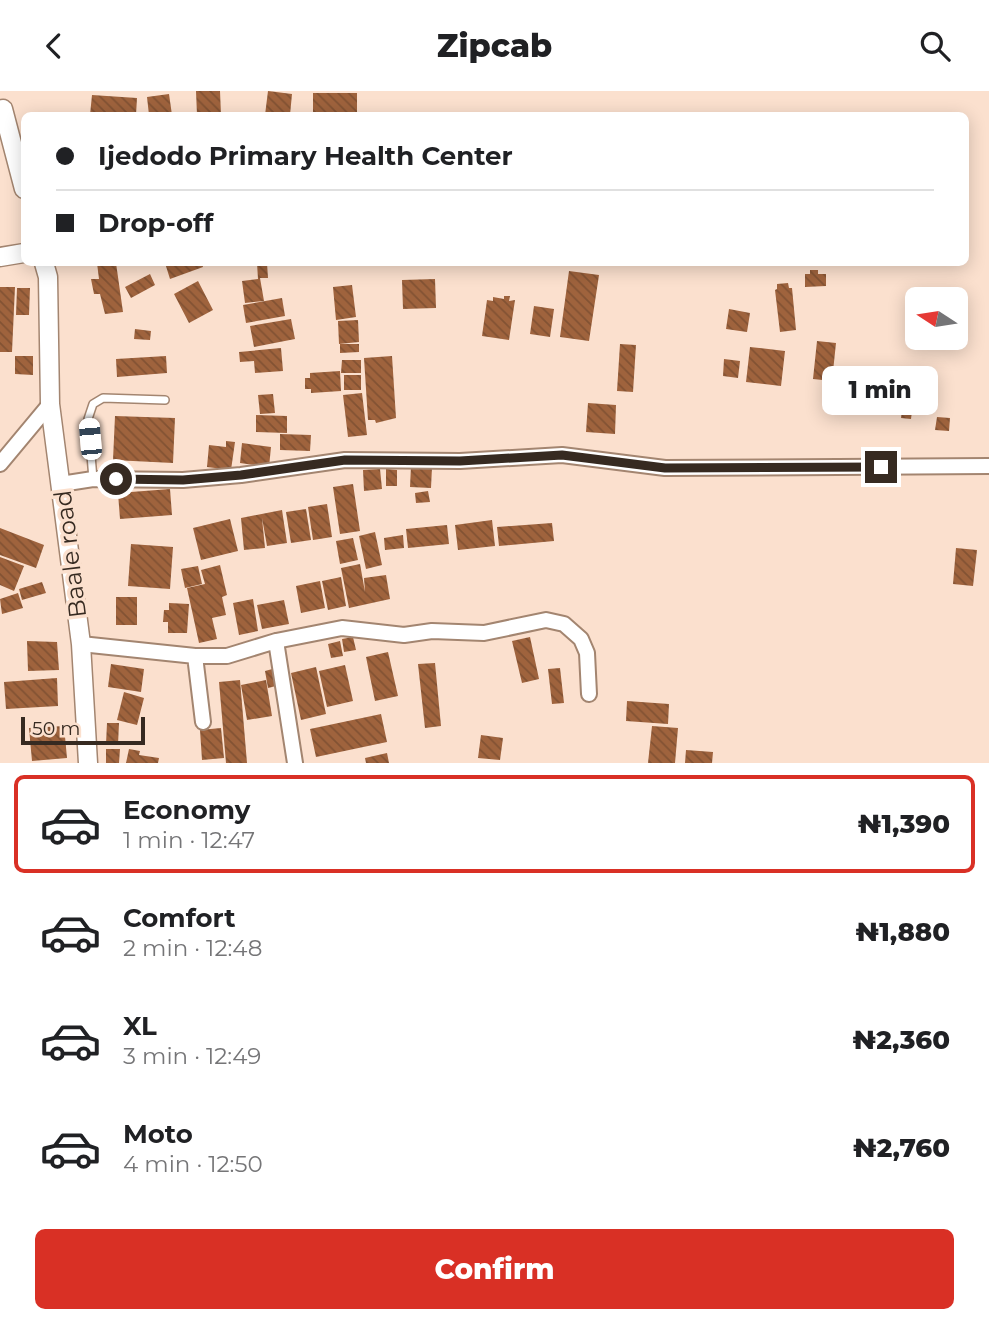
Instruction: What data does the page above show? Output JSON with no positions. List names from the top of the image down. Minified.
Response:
{"streets":{"street":["Baale road"]},"scale_bar":"50 m","north":"left","page":{"header":"Zipcab","banner":["Ijedodo Primary Health Center","Drop-off"],"bubble":"1 min","scale":"50 m","list":[{"name":"Economy","note":"1 min · 12:47","value":"₦1,390"},{"name":"Comfort","note":"2 min · 12:48","value":"₦1,880"},{"name":"XL","note":"3 min · 12:49","value":"₦2,360"},{"name":"Moto","note":"4 min · 12:50","value":"₦2,760"}],"buttons":"Confirm"}}
